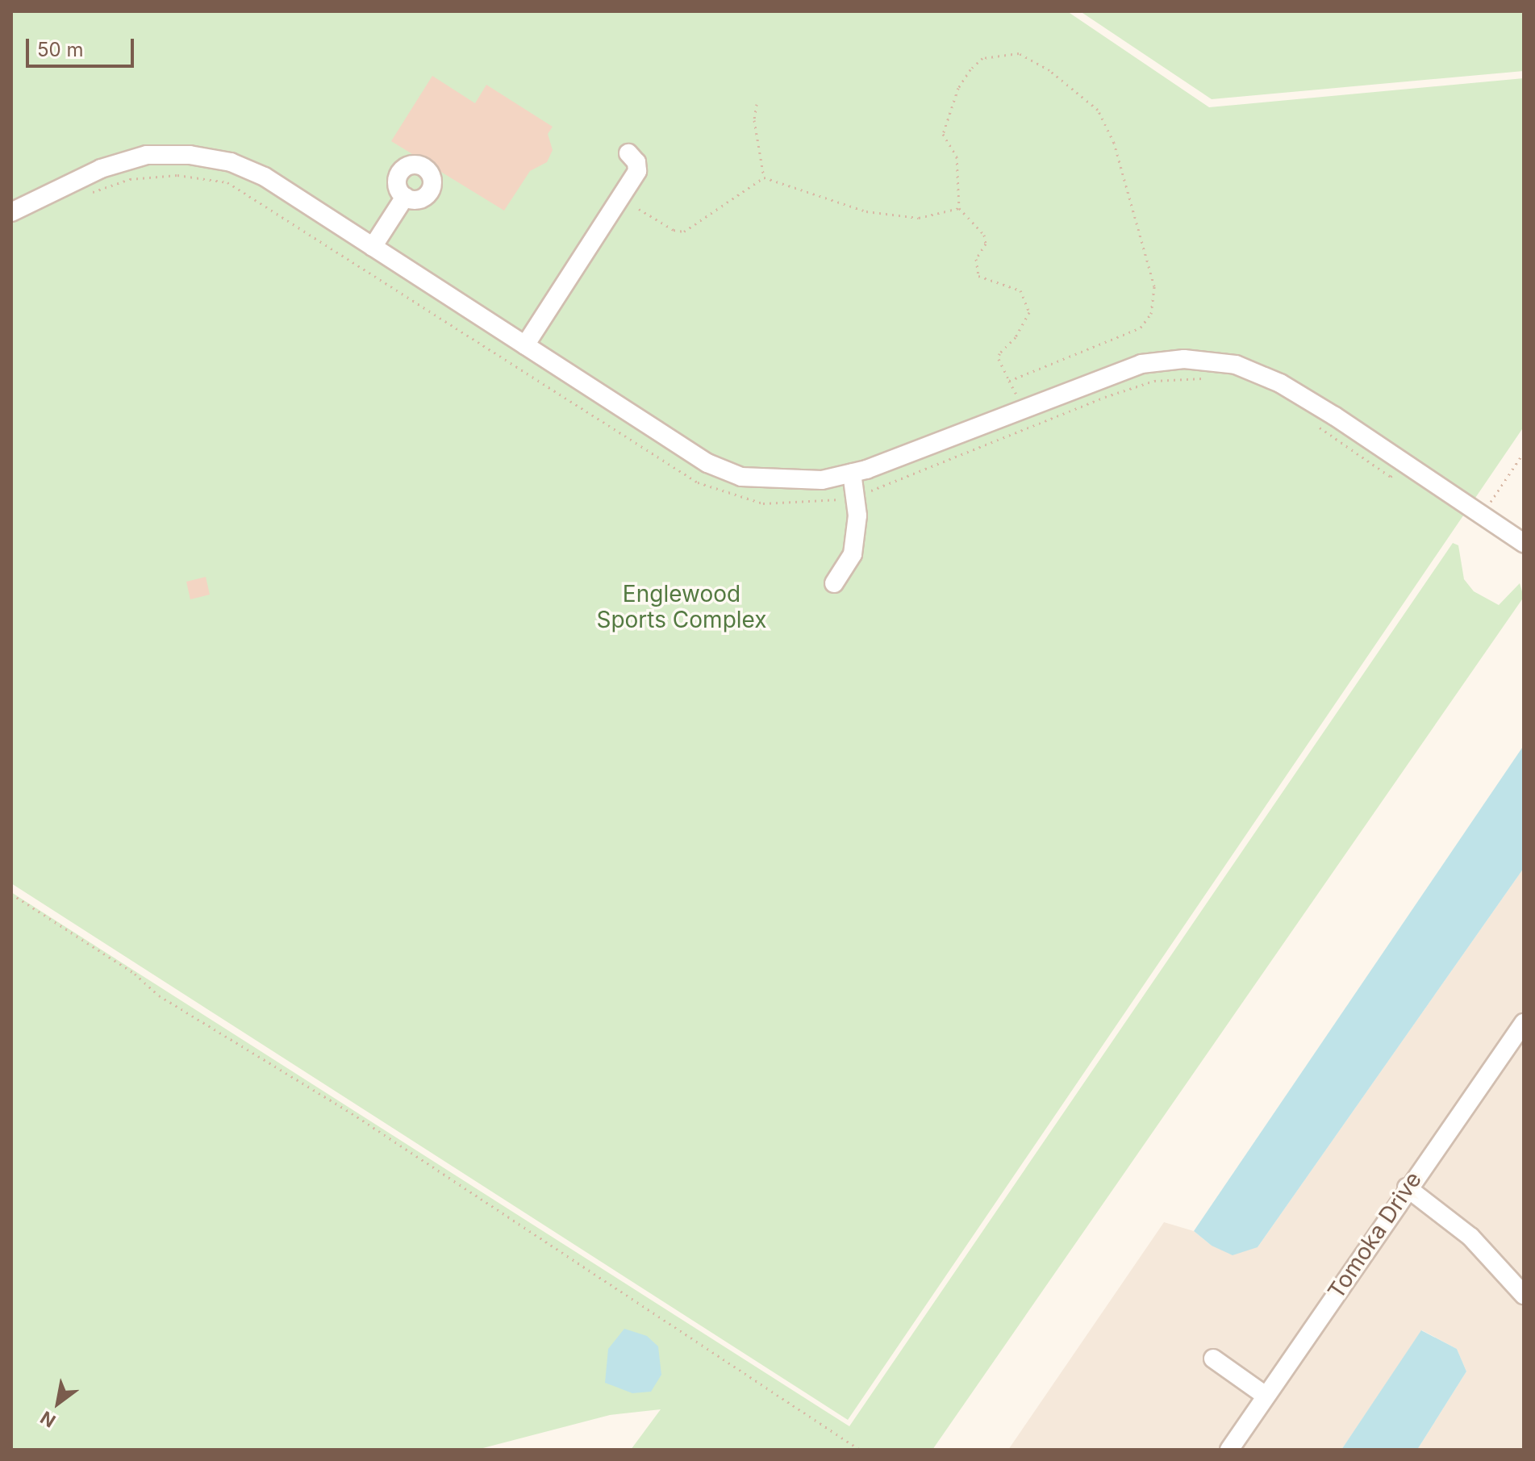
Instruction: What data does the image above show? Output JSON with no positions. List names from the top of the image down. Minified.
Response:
{"streets":{"street":["Tomoka Drive"]},"parks":["Englewood Sports Complex"],"scale_bar":"50 m","north":"bottom left"}
